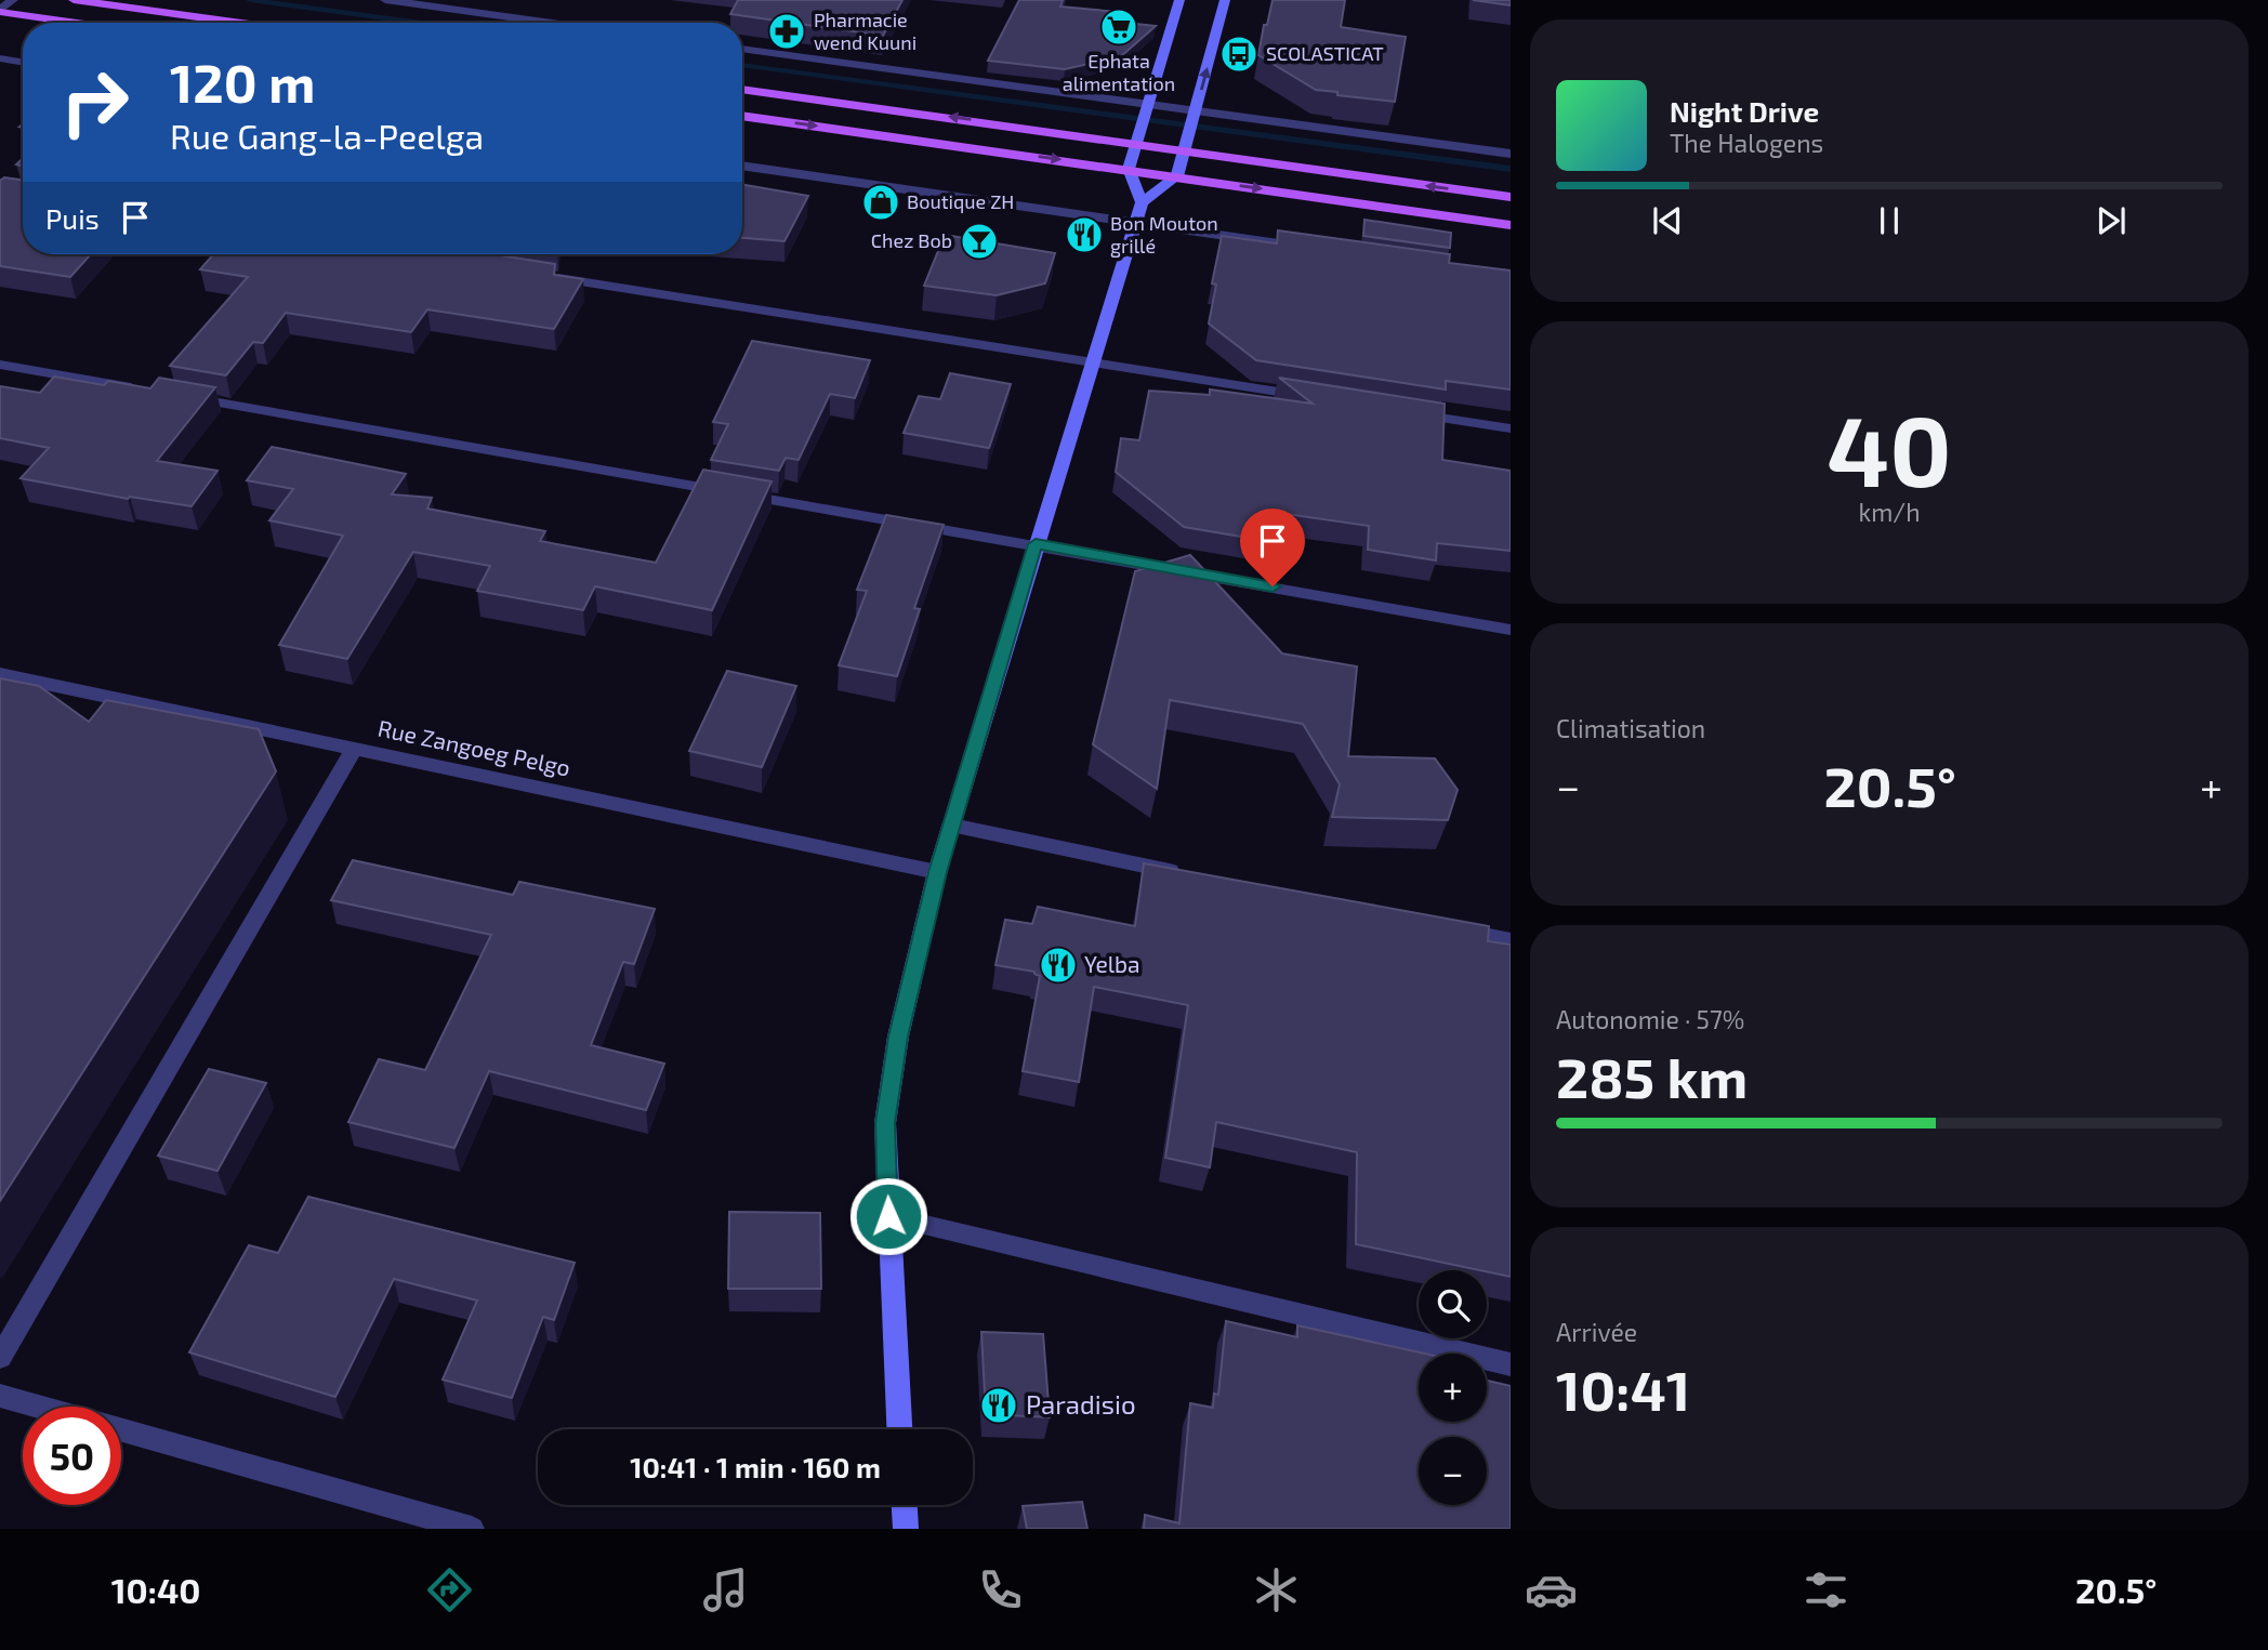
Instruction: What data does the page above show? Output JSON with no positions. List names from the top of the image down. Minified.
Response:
{"streets":{"street":["Rue Zangoeg Pelgo"]},"places":{"supermarket":["Ephata alimentation"],"pharmacy":["Pharmacie wend Kuuni"],"bus stop":["SCOLASTICAT"],"shop":["Boutique ZH"],"restaurant":["Bon Mouton grillé","Yelba","Paradisio"],"bar":["Chez Bob"]},"page":{"turn":["120 m","Rue Gang-la-Peelga"],"song":["Night Drive","The Halogens"],"then":"Puis","tile":[["40","km/h"],"Climatisation",["Autonomie · 57%","285 km"],["Arrivée","10:41"]],"heat":["−","20.5°","+"],"map_buttons":["+","−"],"limit":"50","trip":"10:41 · 1 min · 160 m","tabs":["10:40","20.5°"]}}
